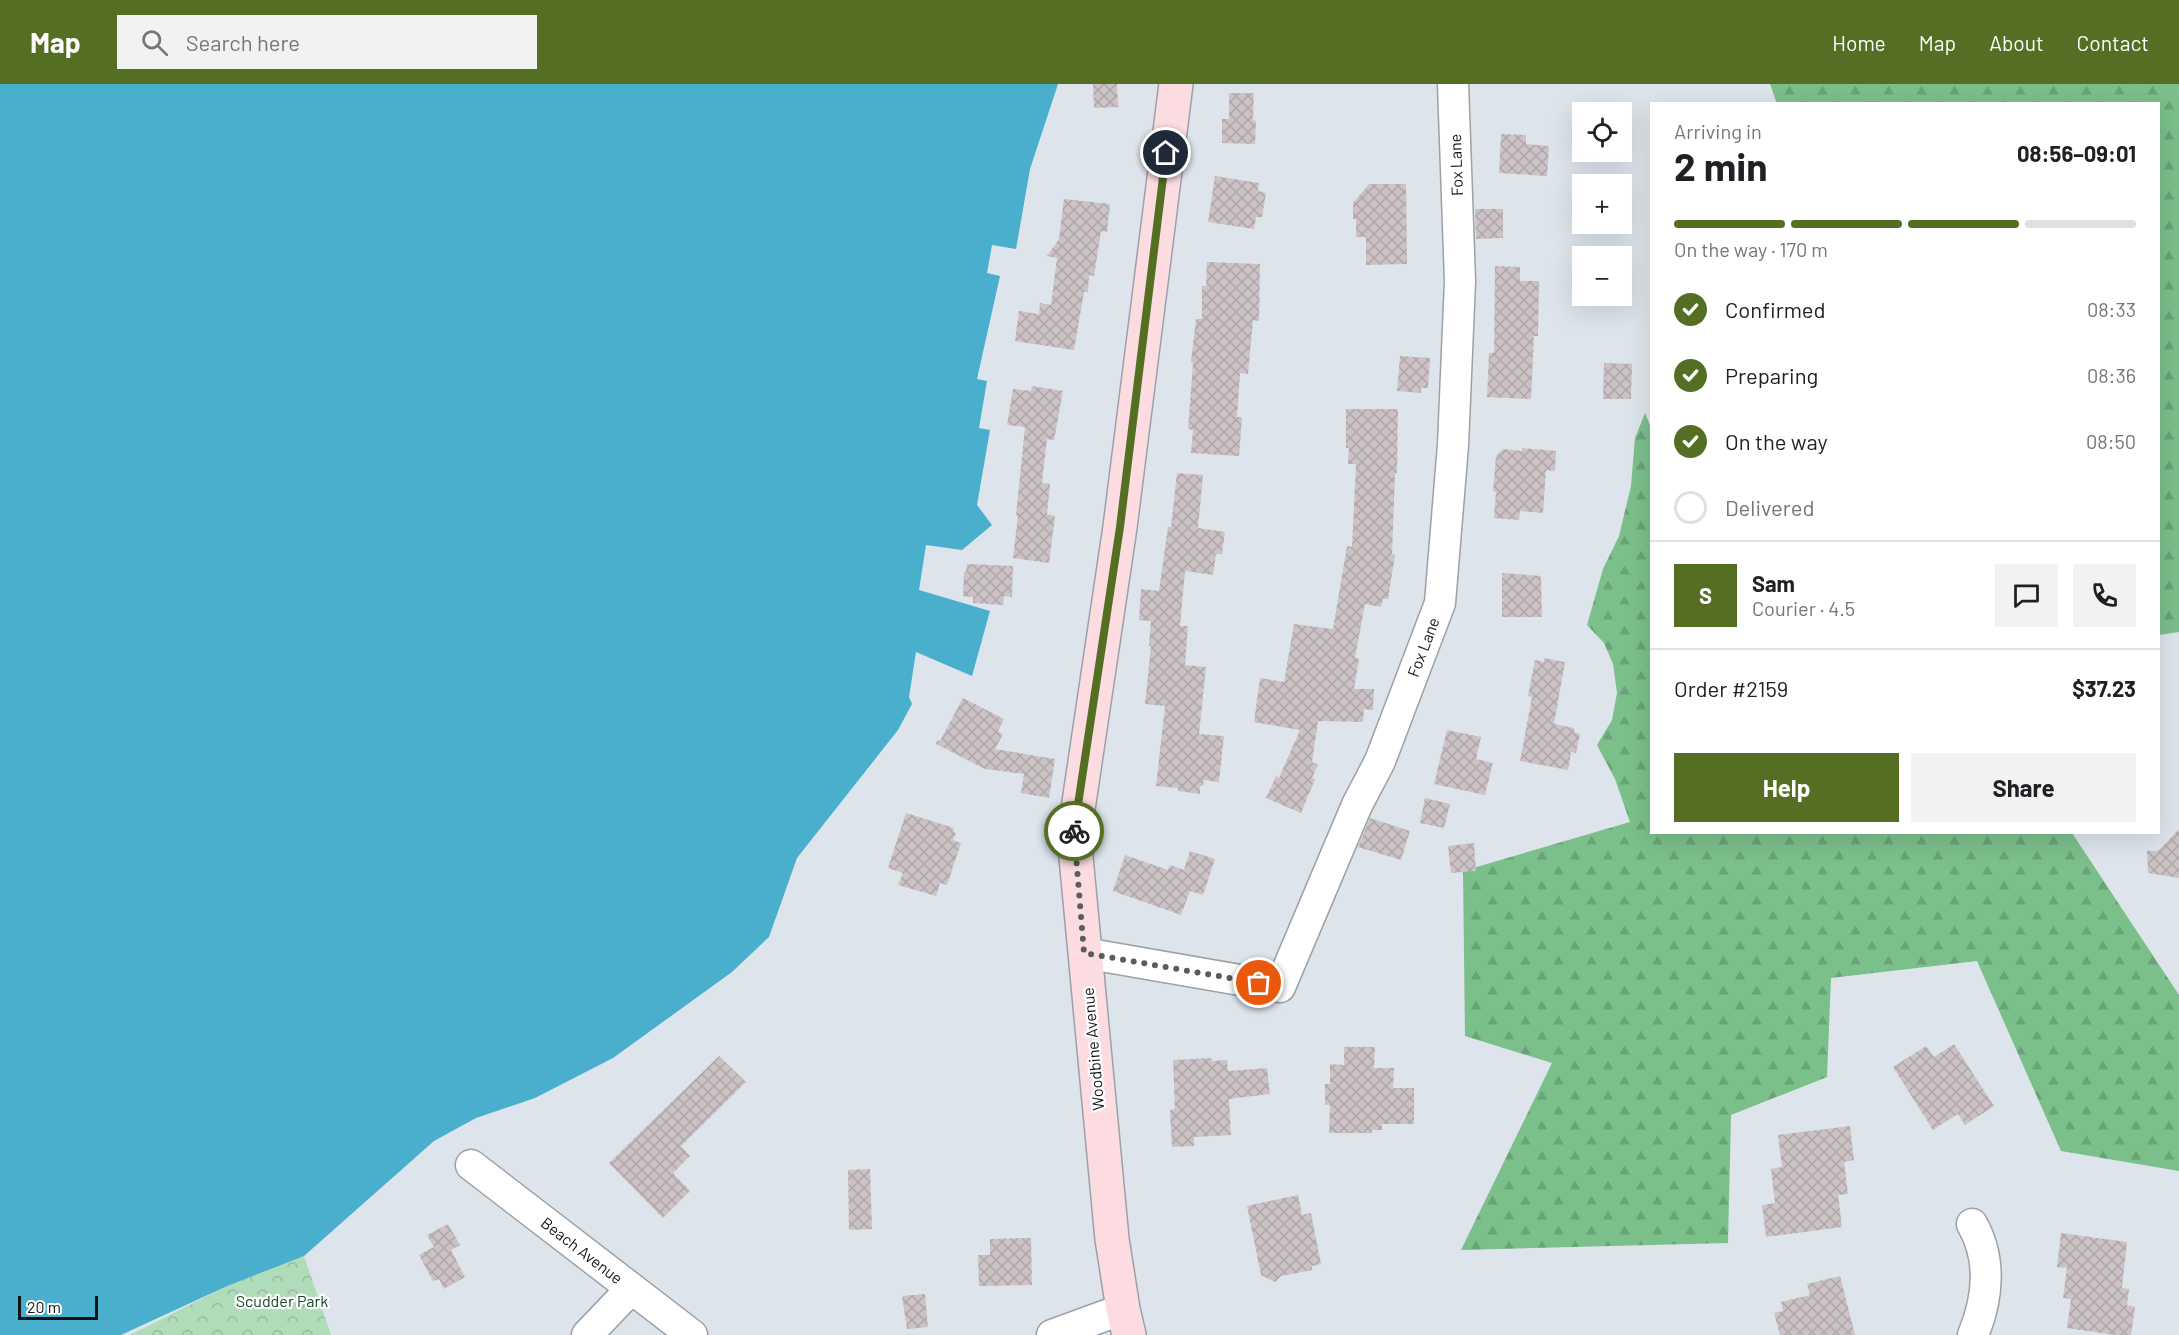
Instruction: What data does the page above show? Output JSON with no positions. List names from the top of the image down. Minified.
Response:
{"streets":{"main road":["Woodbine Avenue"],"street":["Fox Lane","Beach Avenue"]},"crossings":[["Fox Lane","Woodbine Avenue"]],"parks":["Scudder Park"],"scale_bar":"20 m","page":{"header":"Map","search":"Search here","nav":["Home","Map","About","Contact"],"map_buttons":["+","−"],"heading":["2 min","Arriving in","08:56–09:01"],"panel":["Sam","Courier · 4.5","Order #2159","$37.23"],"bar":"On the way · 170 m","list":[["Confirmed","08:33"],["Preparing","08:36"],["On the way","08:50"],"Delivered"],"round":"S","buttons":["Help","Share"],"scale":"20 m"}}
